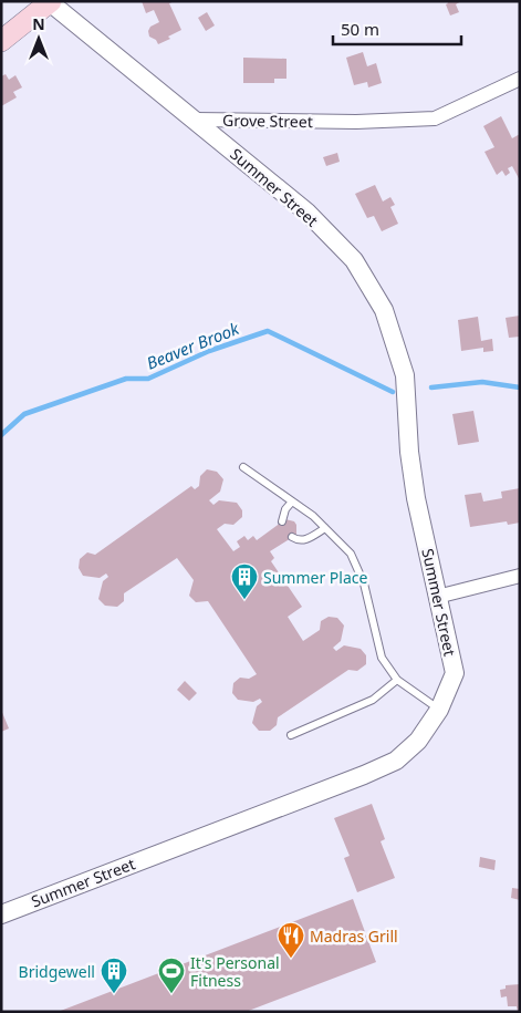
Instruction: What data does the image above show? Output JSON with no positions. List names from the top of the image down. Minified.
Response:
{"streets":{"street":["Grove Street","Summer Street"]},"crossings":[["Grove Street","Summer Street"]],"water":["Beaver Brook"],"places":{"building":["Summer Place","Bridgewell"],"restaurant":["Madras Grill"],"sports":["It's Personal Fitness"]},"scale_bar":"50 m","north":"top"}
